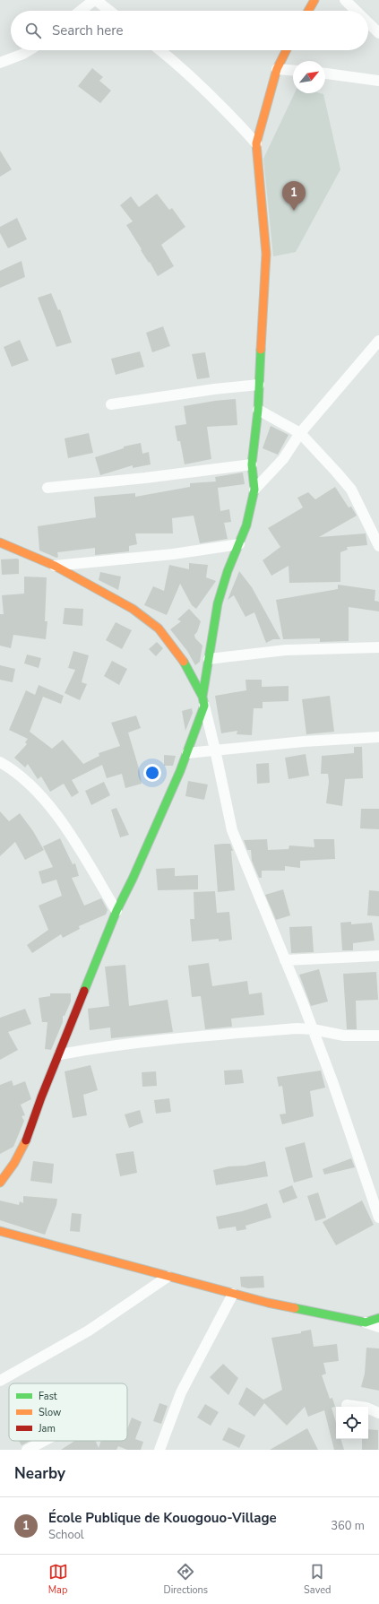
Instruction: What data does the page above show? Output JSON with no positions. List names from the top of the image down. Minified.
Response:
{"legend":["Fast","Slow","Jam"],"north":"top right","page":{"search":"Search here","pins":"1","heading":"Nearby","list":[{"mark":"1","name":"École Publique de Kouogouo-Village","note":"School","value":"360 m"}],"nav":["Map","Directions","Saved"]}}
